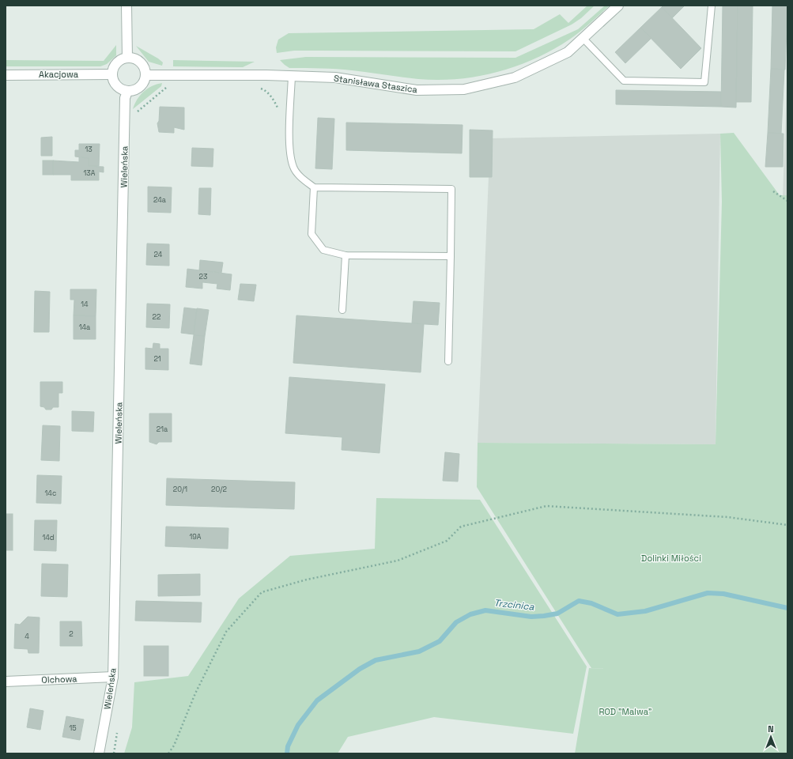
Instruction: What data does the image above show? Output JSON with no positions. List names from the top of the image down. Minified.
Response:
{"streets":{"street":["Akacjowa","Stanisława Staszica","Wieleńska","Olchowa"]},"crossings":[["Akacjowa","Stanisława Staszica"],["Akacjowa","Wieleńska"],["Stanisława Staszica","Wieleńska"],["Wieleńska","Olchowa"]],"water":["Trzcinica"],"parks":["Dolinki Miłości","ROD \"Malwa\""],"house_numbers":["13","13A","24a","24","23","14","22","14a","21","21a","20/1","20/2","14c","19A","14d","2","4","15"],"north":"top"}
